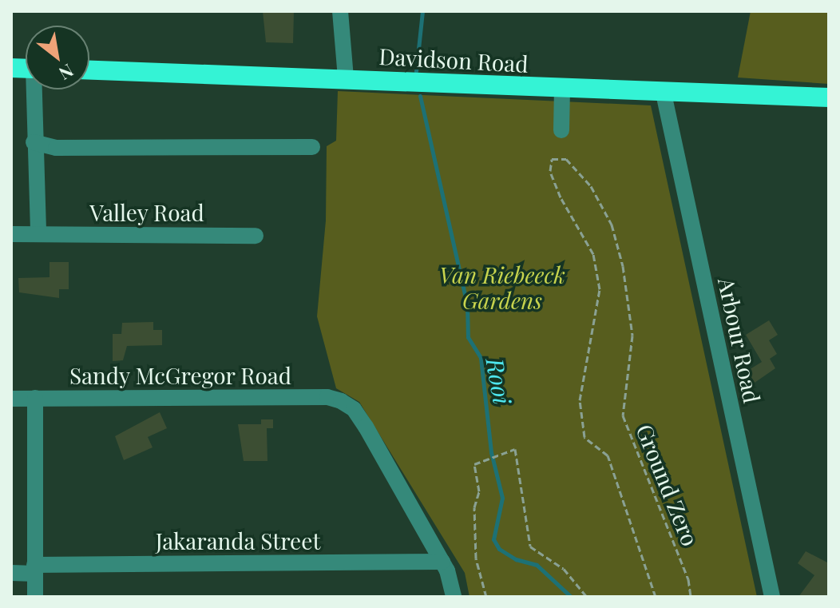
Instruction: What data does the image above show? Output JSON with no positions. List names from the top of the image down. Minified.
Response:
{"streets":{"highway":["Davidson Road"],"street":["Valley Road","Arbour Road","Sandy McGregor Road","Jakaranda Street"],"path":["Ground Zero"]},"crossings":[["Davidson Road","Arbour Road"],["Sandy McGregor Road","Jakaranda Street"]],"water":["Rooi"],"parks":["Van Riebeeck Gardens"],"north":"bottom right"}
